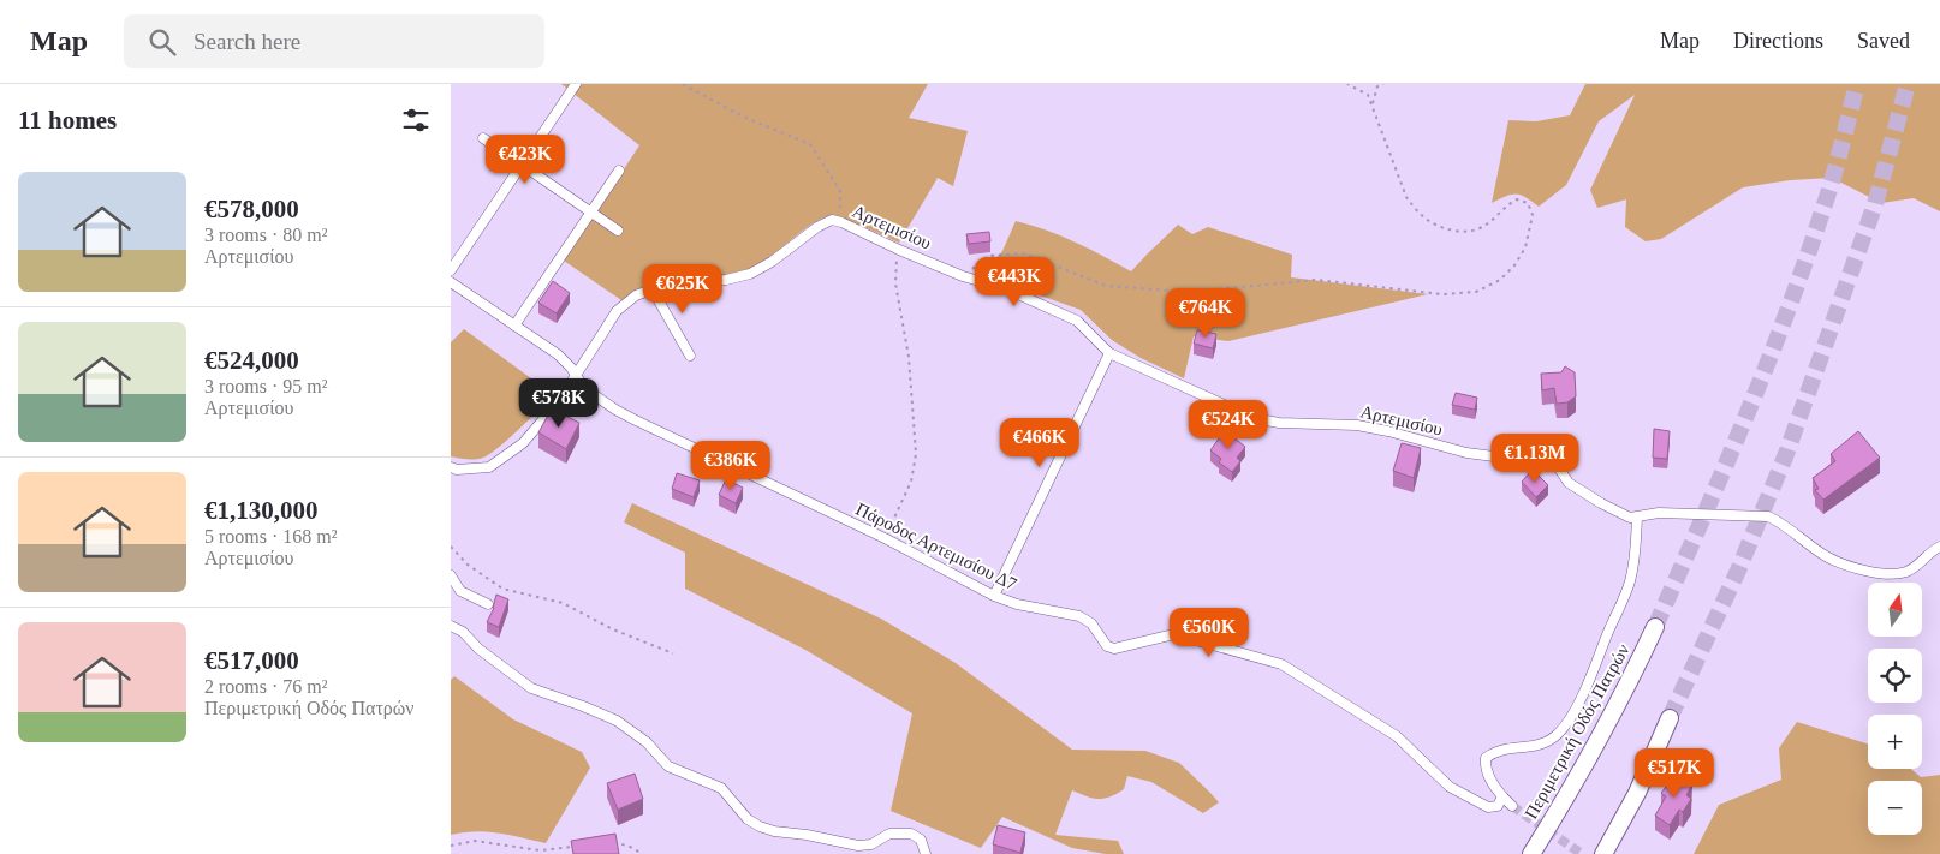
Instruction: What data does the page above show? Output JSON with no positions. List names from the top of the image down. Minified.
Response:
{"streets":{"highway":["Περιμετρική Οδός Πατρών"],"street":["Αρτεμισίου","Πάροδος Αρτεμισίου Δ7"]},"crossings":[["Αρτεμισίου","Πάροδος Αρτεμισίου Δ7"]],"north":"top","page":{"header":"Map","search":"Search here","nav":["Map","Directions","Saved"],"heading":"11 homes","price":["€423K","€443K","€625K","€764K","€578K","€524K","€466K","€1.13M","€386K","€560K","€517K"],"list":[{"name":"€578,000","note":"3 rooms · 80 m² · Αρτεμισίου"},{"name":"€524,000","note":"3 rooms · 95 m² · Αρτεμισίου"},{"name":"€1,130,000","note":"5 rooms · 168 m² · Αρτεμισίου"},{"name":"€517,000","note":"2 rooms · 76 m² · Περιμετρική Οδός Πατρών"}],"map_buttons":["+","−"]}}
